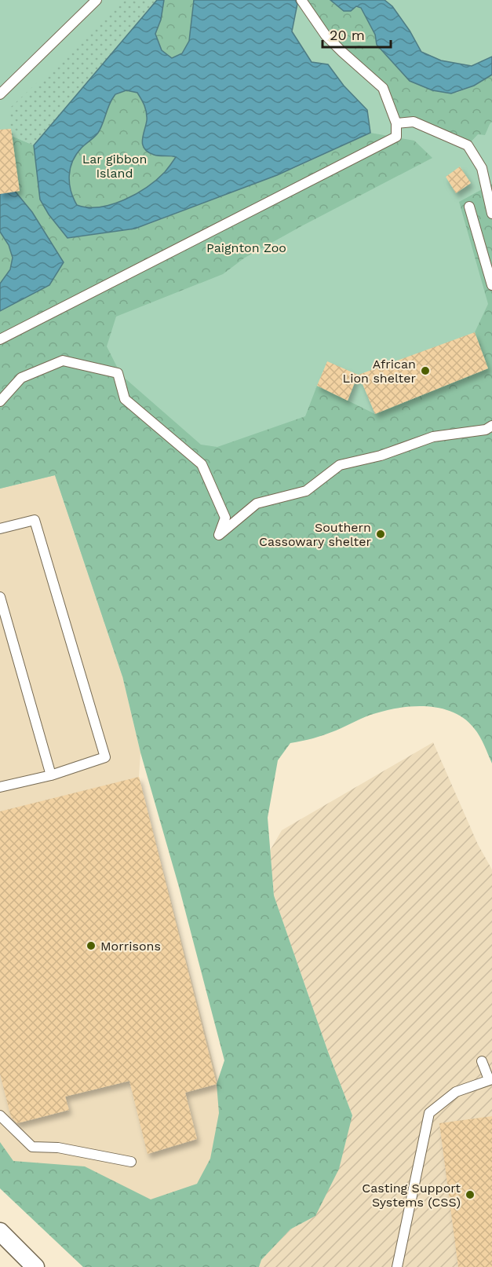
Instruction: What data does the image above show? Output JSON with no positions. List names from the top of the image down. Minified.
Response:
{"parks":["Lar gibbon Island","Paignton Zoo"],"places":["African Lion shelter","Southern Cassowary shelter","Morrisons","Casting Support Systems (CSS)"],"scale_bar":"20 m"}
